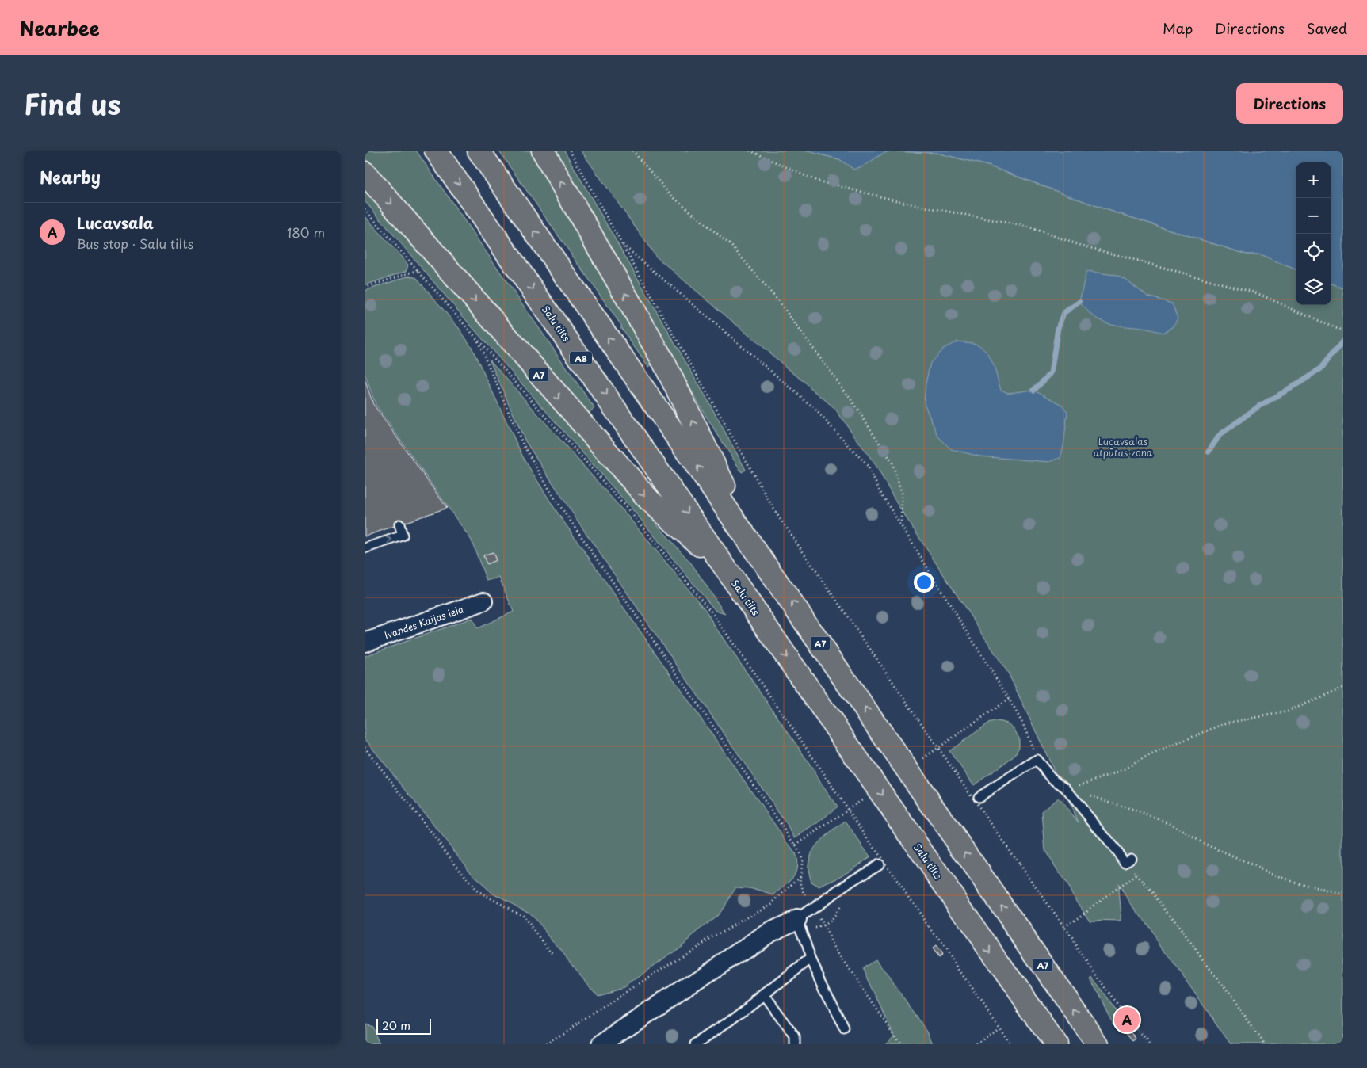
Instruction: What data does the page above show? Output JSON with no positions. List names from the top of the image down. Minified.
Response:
{"streets":{"highway":["Salu tilts","A8","A7"],"street":["Ivandes Kaijas iela"]},"crossings":[["Salu tilts","A7"]],"parks":["Lucavsalas atpūtas zona"],"scale_bar":"20 m","page":{"header":"Nearbee","nav":["Map","Directions","Saved"],"title":"Find us","buttons":"Directions","heading":"Nearby","map_buttons":["+","−"],"list":[{"mark":"A","name":"Lucavsala","note":"Bus stop · Salu tilts","value":"180 m"}],"pins":"A","scale":"20 m"}}
